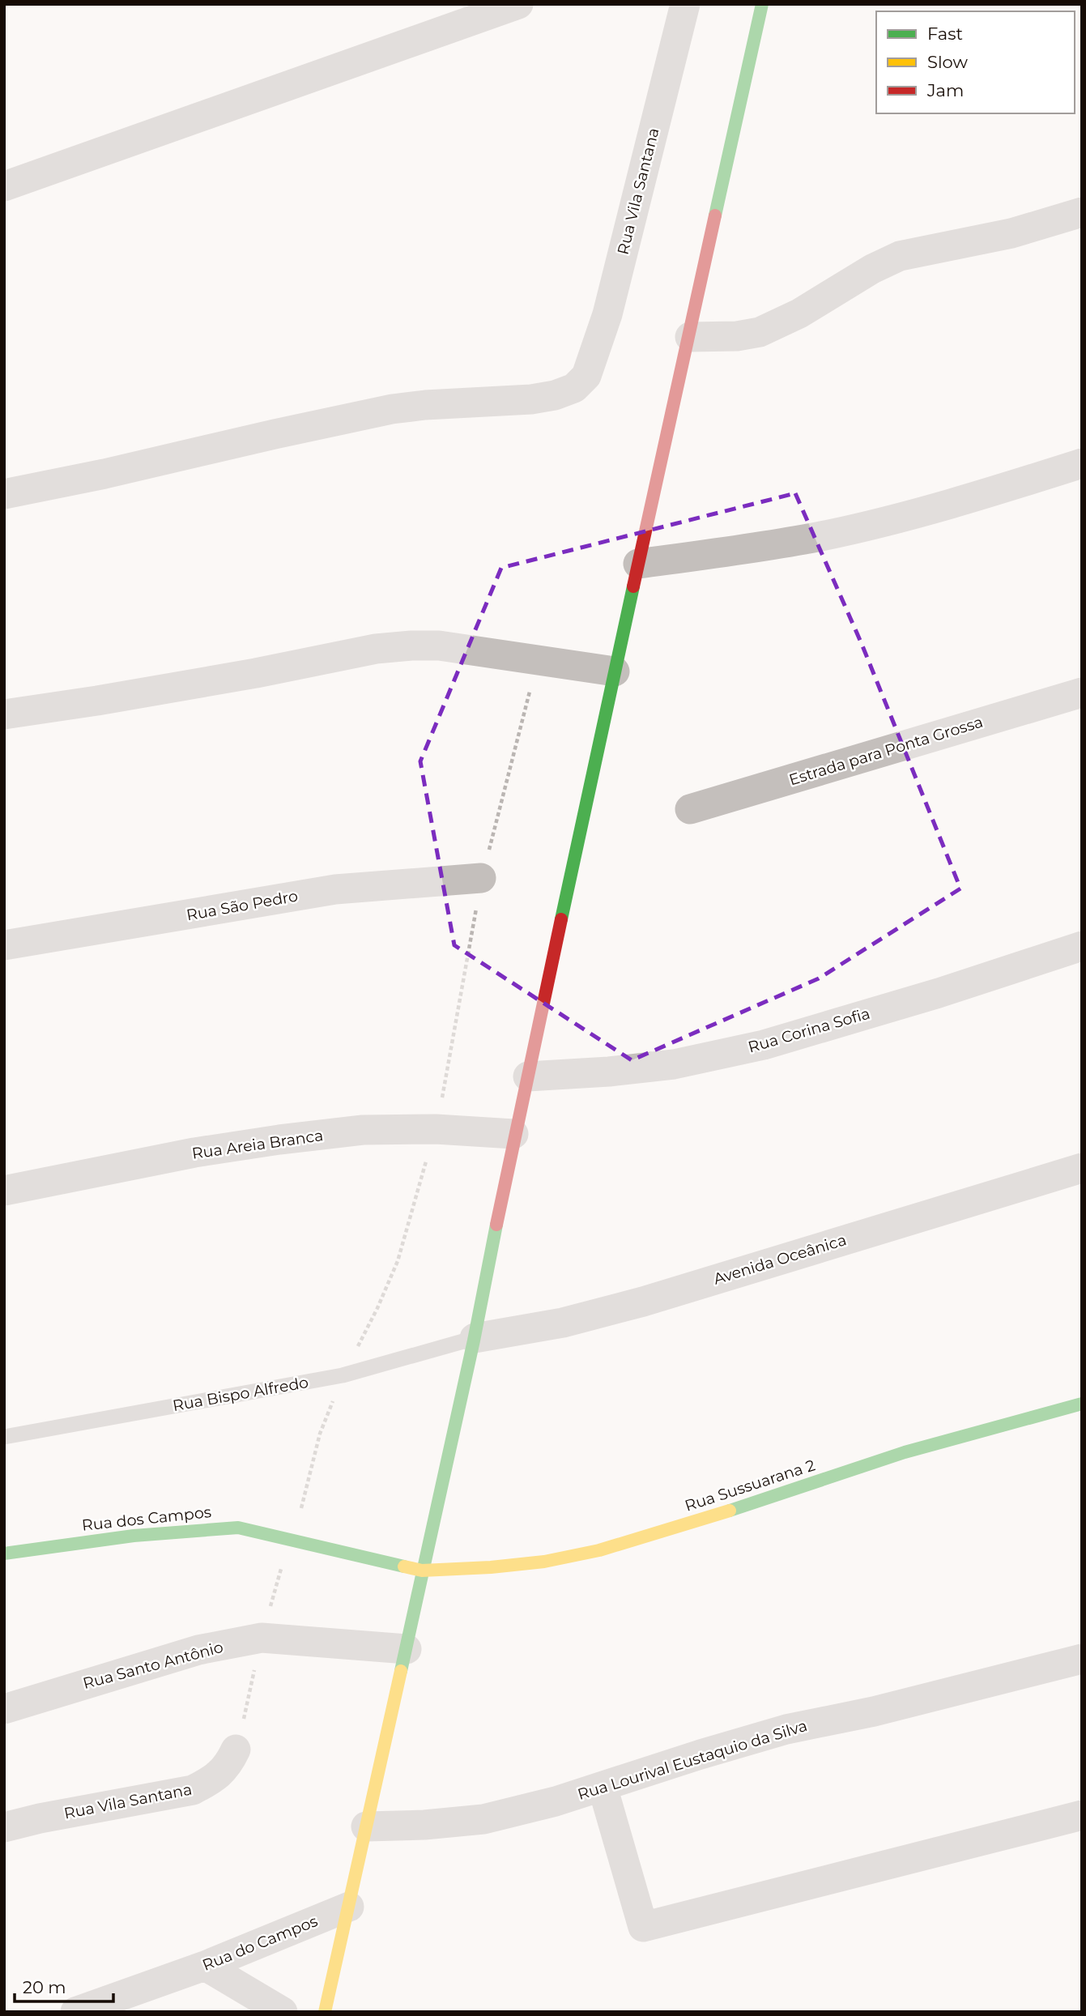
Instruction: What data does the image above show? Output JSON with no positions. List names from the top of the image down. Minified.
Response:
{"streets":{"main road":["Rua Sussuarana 2","Rua dos Campos"],"street":["Rua Vila Santana","Estrada para Ponta Grossa","Rua São Pedro","Rua Corina Sofia","Rua Areia Branca","Avenida Oceânica","Rua Santo Antônio","Rua Lourival Eustaquio da Silva","Rua do Campos"],"lane":["Rua Bispo Alfredo"]},"crossings":[["Avenida Oceânica","Rua Bispo Alfredo"],["Rua Sussuarana 2","Rua dos Campos"]],"legend":["Fast","Slow","Jam"],"scale_bar":"20 m"}
